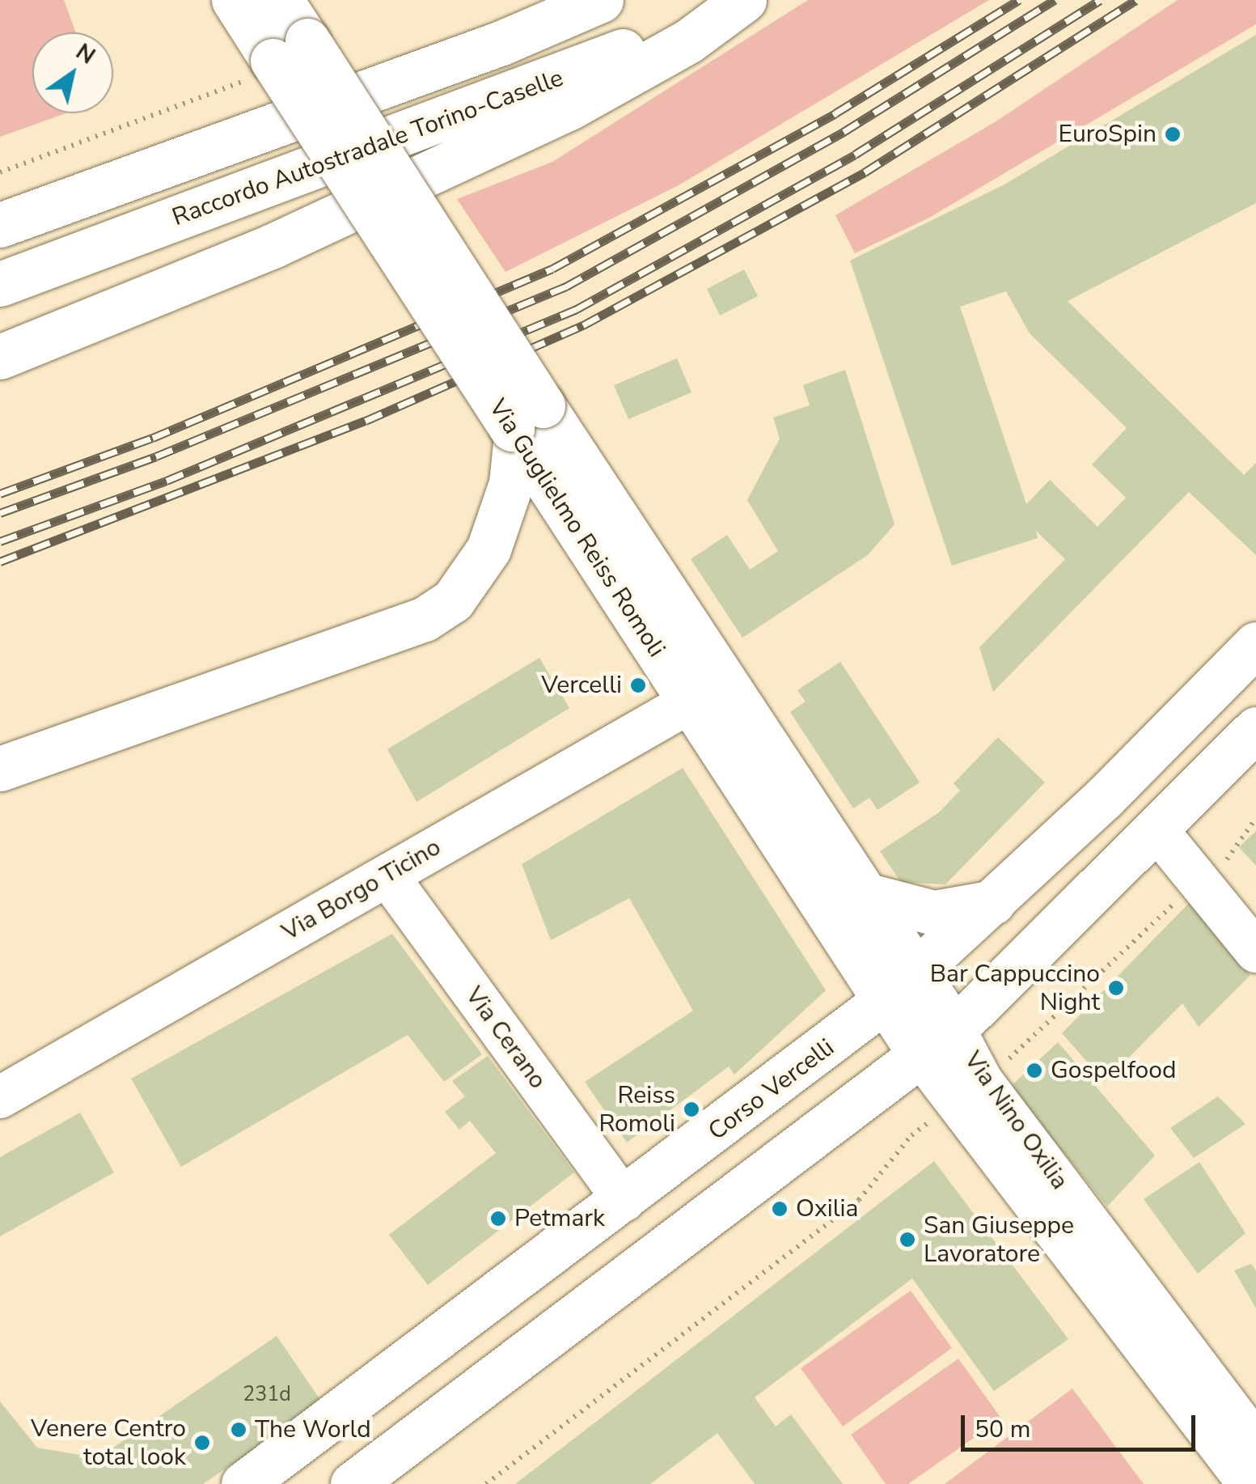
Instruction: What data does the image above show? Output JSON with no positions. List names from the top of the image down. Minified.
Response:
{"streets":{"main road":["Raccordo Autostradale Torino-Caselle","Via Guglielmo Reiss Romoli","Corso Vercelli"],"street":["Via Borgo Ticino","Via Cerano","Via Nino Oxilia"]},"crossings":[["Via Guglielmo Reiss Romoli","Via Borgo Ticino"],["Via Guglielmo Reiss Romoli","Corso Vercelli"],["Via Guglielmo Reiss Romoli","Via Nino Oxilia"],["Via Borgo Ticino","Via Cerano"],["Via Cerano","Corso Vercelli"]],"places":["EuroSpin","Vercelli","Bar Cappuccino Night","Gospelfood","Reiss Romoli","Oxilia","Petmark","San Giuseppe Lavoratore","The World","Venere Centro total look"],"house_numbers":["231d"],"scale_bar":"50 m","north":"top right"}
